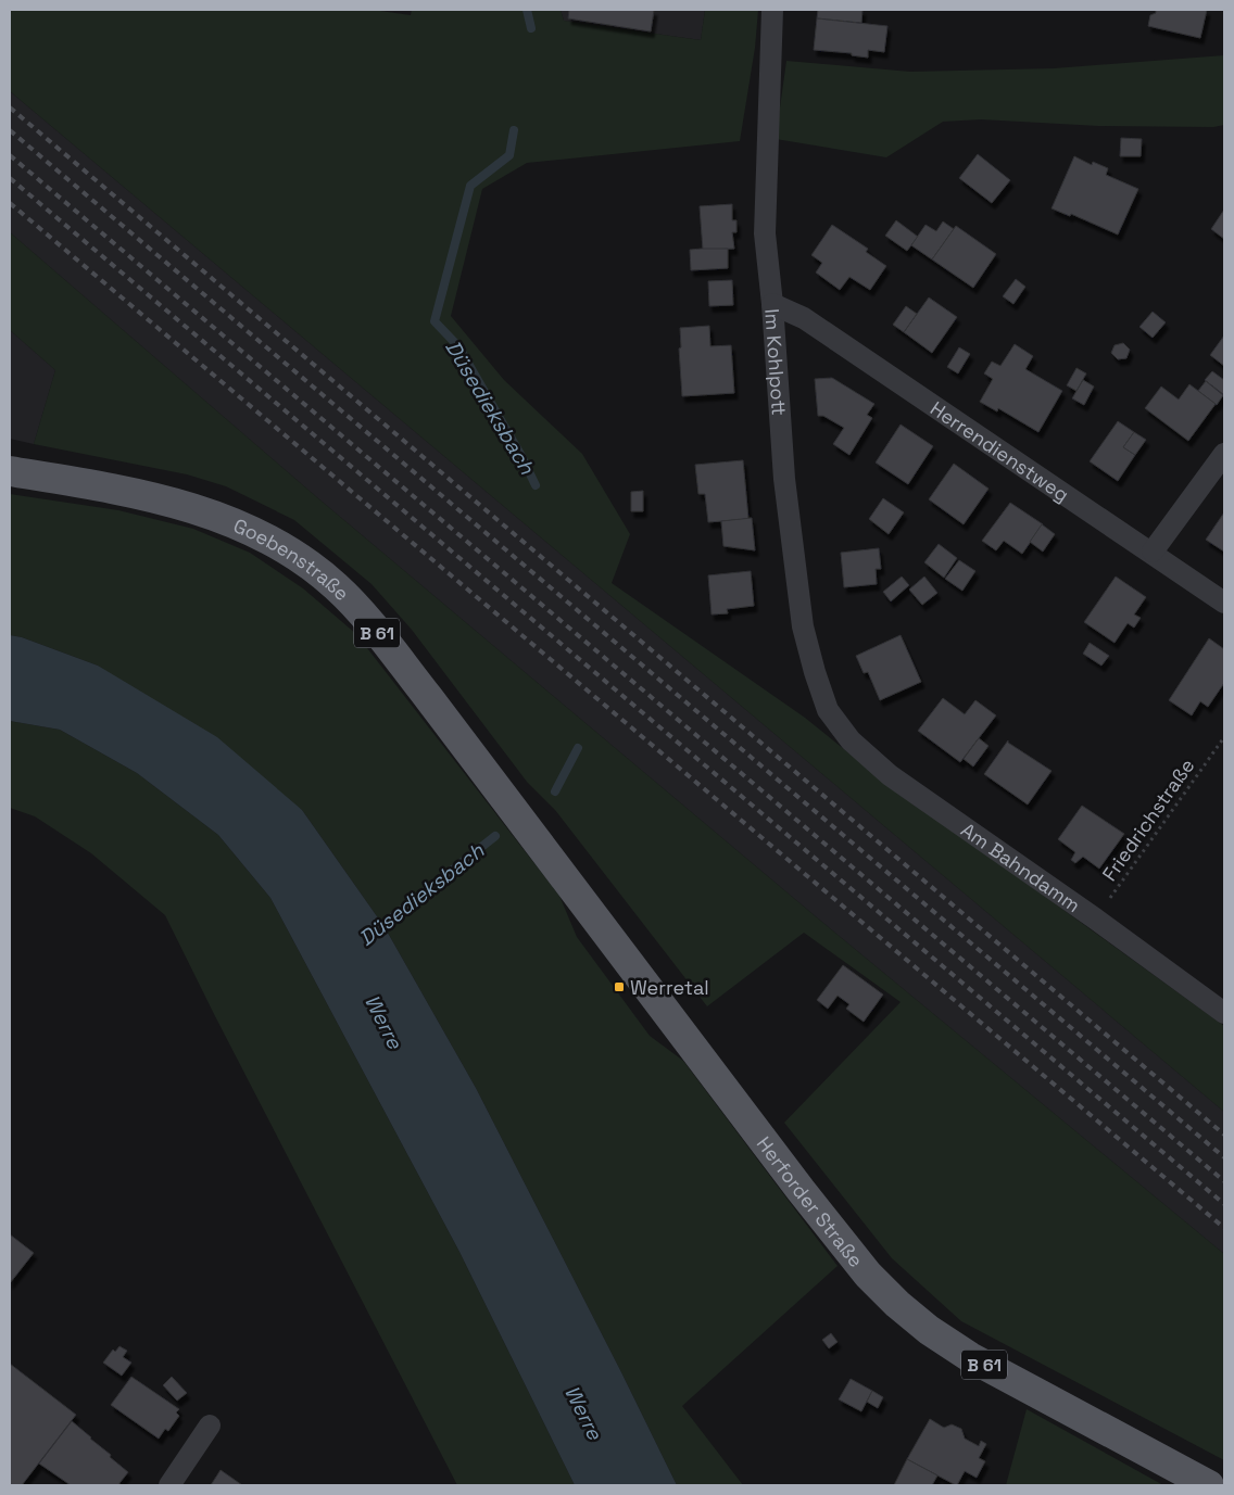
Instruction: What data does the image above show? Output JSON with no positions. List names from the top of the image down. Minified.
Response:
{"streets":{"main road":["Goebenstraße","B 61","Herforder Straße"],"street":["Im Kohlpott","Herrendienstweg","Am Bahndamm"],"path":["Friedrichstraße"]},"crossings":[["Im Kohlpott","Herrendienstweg"],["Im Kohlpott","Am Bahndamm"],["Goebenstraße","Herforder Straße"],["Friedrichstraße","Am Bahndamm"]],"water":["Düsedieksbach","Werre"],"places":{"transit":["Werretal"]}}
